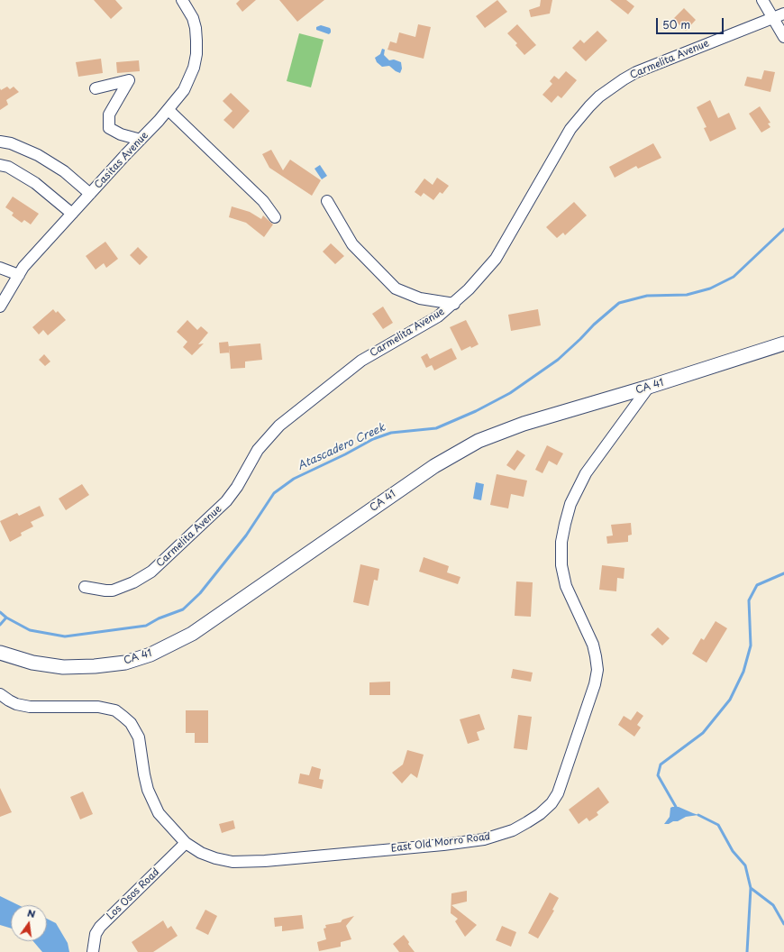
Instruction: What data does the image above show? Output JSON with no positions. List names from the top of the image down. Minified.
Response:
{"streets":{"main road":["CA 41"],"street":["Carmelita Avenue","Casitas Avenue","East Old Morro Road","Los Osos Road"]},"crossings":[["CA 41","East Old Morro Road"],["East Old Morro Road","Los Osos Road"]],"water":["Atascadero Creek"],"scale_bar":"50 m","north":"top"}
